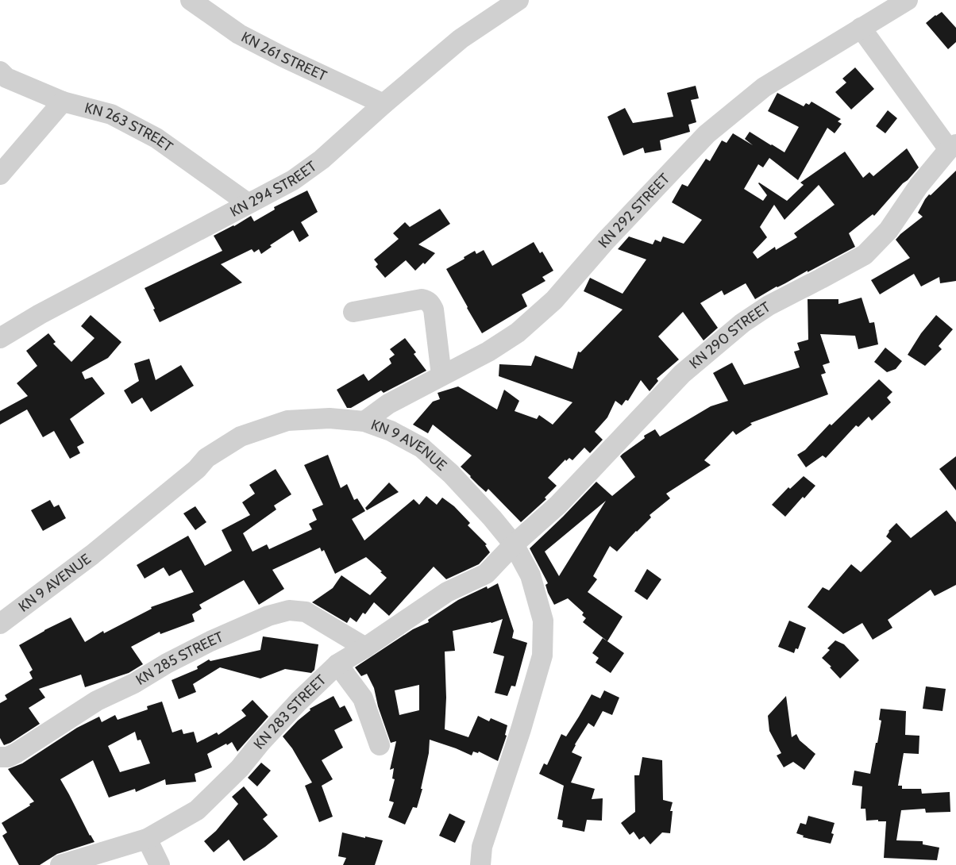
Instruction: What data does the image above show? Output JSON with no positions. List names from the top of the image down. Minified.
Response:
{"streets":{"street":["KN 261 STREET","KN 263 STREET","KN 294 STREET","KN 292 STREET","KN 290 STREET","KN 9 AVENUE","KN 285 STREET","KN 283 STREET"]},"crossings":[["KN 261 STREET","KN 294 STREET"],["KN 263 STREET","KN 294 STREET"],["KN 292 STREET","KN 9 AVENUE"],["KN 290 STREET","KN 9 AVENUE"],["KN 290 STREET","KN 283 STREET"],["KN 9 AVENUE","KN 283 STREET"],["KN 285 STREET","KN 283 STREET"]]}
